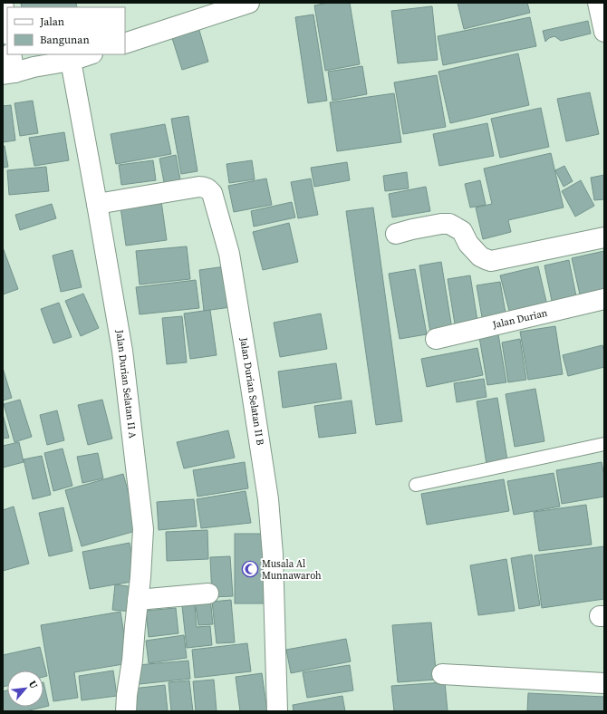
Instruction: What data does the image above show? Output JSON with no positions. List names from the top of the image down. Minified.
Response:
{"streets":{"street":["Jalan Durian","Jalan Durian Selatan II A","Jalan Durian Selatan II B"]},"crossings":[["Jalan Durian Selatan II A","Jalan Durian Selatan II B"]],"places":{"mosque":["Musala Al Munnawaroh"]},"legend":["Jalan","Bangunan"],"north":"top right"}
